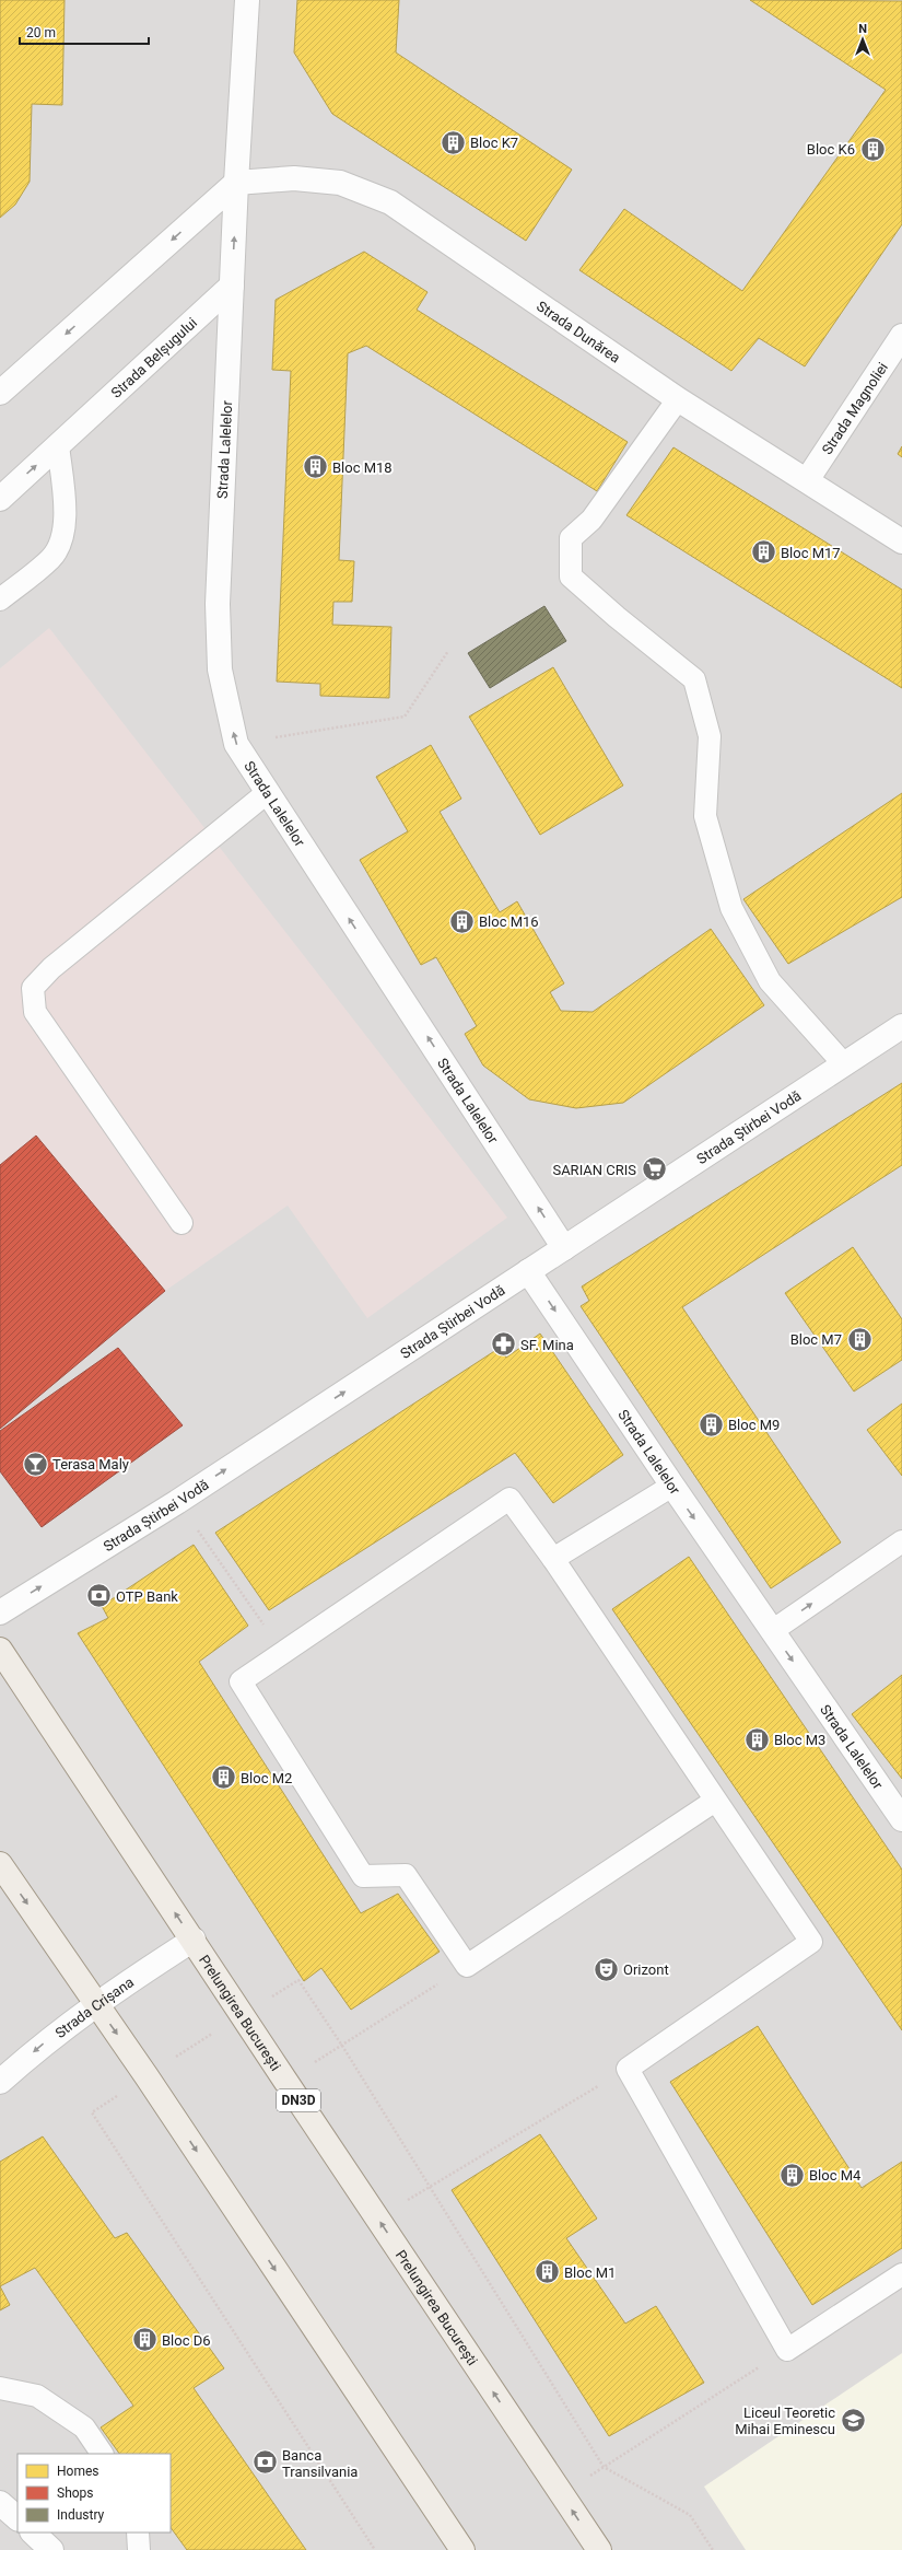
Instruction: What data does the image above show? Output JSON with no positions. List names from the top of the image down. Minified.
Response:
{"streets":{"main road":["Prelungirea București","DN3D"],"street":["Strada Dunărea","Strada Belșugului","Strada Magnoliei","Strada Lalelelor","Strada Știrbei Vodă","Strada Crișana"]},"crossings":[["Strada Dunărea","Strada Magnoliei"],["Strada Belșugului","Strada Lalelelor"],["Strada Lalelelor","Strada Știrbei Vodă"],["Strada Crișana","Prelungirea București"]],"one_way":["Strada Știrbei Vodă","Strada Crișana"],"places":{"building":["Bloc K7","Bloc K6","Bloc M18","Bloc M17","Bloc M16","Bloc M7","Bloc M9","Bloc M3","Bloc M2","Bloc M4","Bloc M1","Bloc D6"],"supermarket":["SARIAN CRIS"],"pharmacy":["SF. Mina"],"bar":["Terasa Maly"],"bank":["OTP Bank","Banca Transilvania"],"theatre":["Orizont"],"school or university":["Liceul Teoretic Mihai Eminescu"]},"legend":["Homes","Shops","Industry"],"scale_bar":"20 m","north":"top"}
